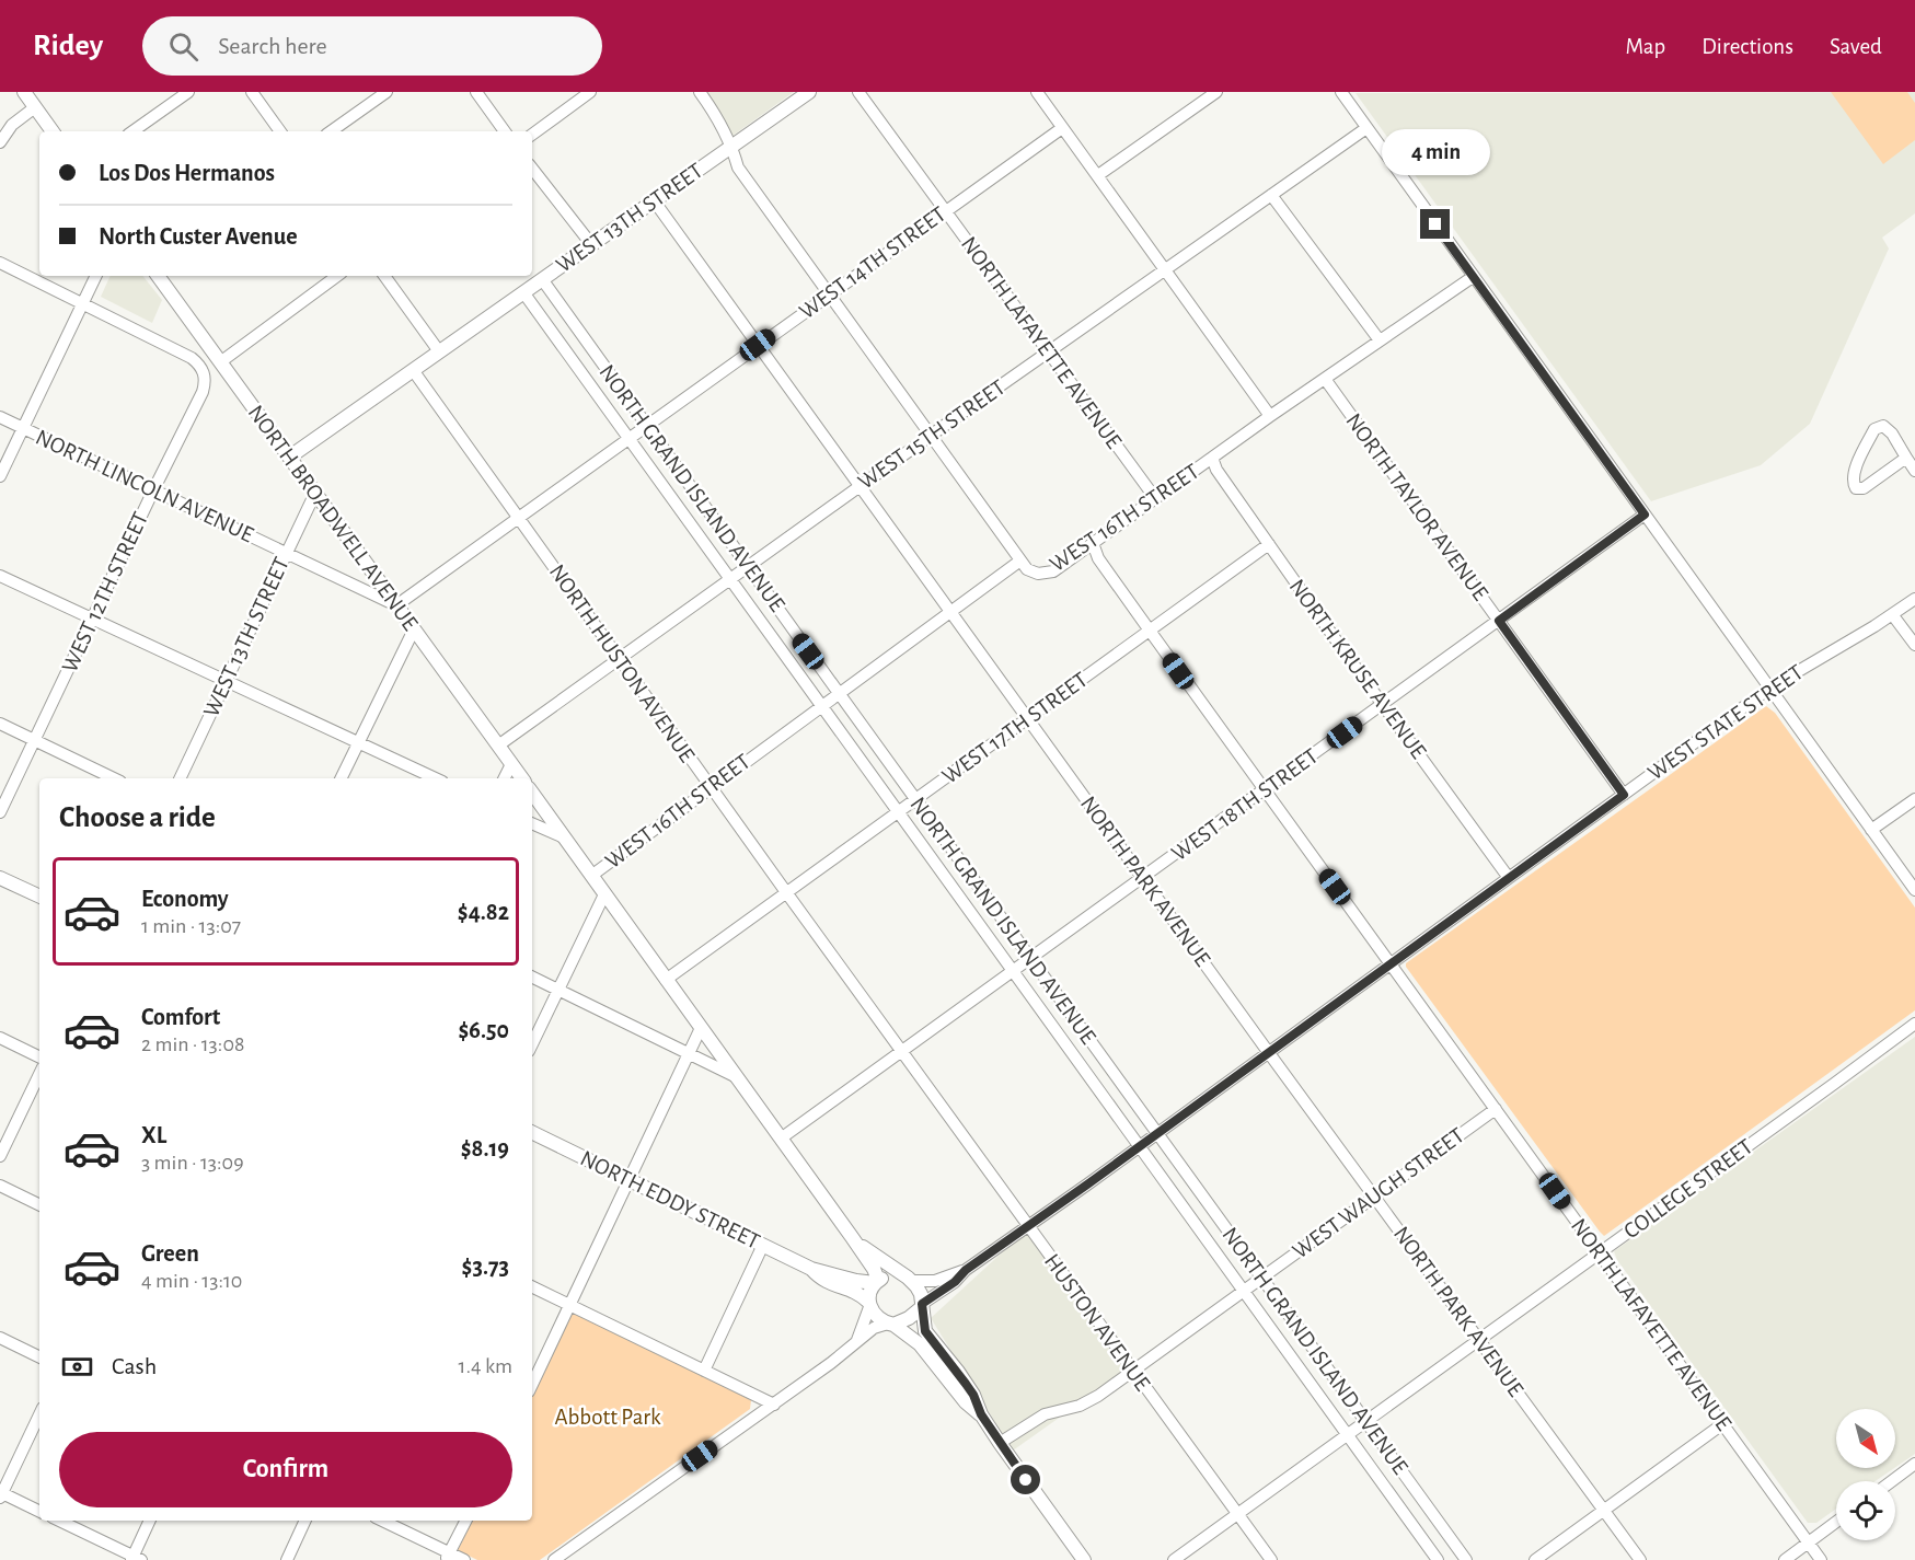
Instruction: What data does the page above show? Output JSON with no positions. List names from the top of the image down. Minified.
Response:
{"streets":{"main road":["WEST 13TH STREET","NORTH BROADWELL AVENUE","NORTH EDDY STREET"],"street":["WEST 14TH STREET","NORTH LAFAYETTE AVENUE","WEST 15TH STREET","NORTH LINCOLN AVENUE","NORTH GRAND ISLAND AVENUE","NORTH TAYLOR AVENUE","WEST 16TH STREET","WEST 12TH STREET","NORTH HUSTON AVENUE","NORTH KRUSE AVENUE","WEST STATE STREET","WEST 17TH STREET","WEST 18TH STREET","NORTH PARK AVENUE","COLLEGE STREET","WEST WAUGH STREET","HUSTON AVENUE"]},"crossings":[["WEST 13TH STREET","NORTH LINCOLN AVENUE"],["WEST 13TH STREET","NORTH GRAND ISLAND AVENUE"],["WEST 13TH STREET","NORTH BROADWELL AVENUE"],["WEST 13TH STREET","NORTH HUSTON AVENUE"],["WEST 13TH STREET","NORTH PARK AVENUE"],["WEST 14TH STREET","NORTH LAFAYETTE AVENUE"],["WEST 14TH STREET","NORTH LINCOLN AVENUE"],["WEST 14TH STREET","NORTH GRAND ISLAND AVENUE"],["WEST 14TH STREET","NORTH BROADWELL AVENUE"],["WEST 14TH STREET","NORTH HUSTON AVENUE"],["WEST 14TH STREET","NORTH PARK AVENUE"],["NORTH LAFAYETTE AVENUE","WEST 15TH STREET"],["NORTH LAFAYETTE AVENUE","WEST 16TH STREET"],["NORTH LAFAYETTE AVENUE","WEST STATE STREET"],["NORTH LAFAYETTE AVENUE","WEST 17TH STREET"],["NORTH LAFAYETTE AVENUE","WEST 18TH STREET"],["NORTH LAFAYETTE AVENUE","COLLEGE STREET"],["NORTH LAFAYETTE AVENUE","WEST WAUGH STREET"],["WEST 15TH STREET","NORTH GRAND ISLAND AVENUE"],["WEST 15TH STREET","NORTH BROADWELL AVENUE"],["WEST 15TH STREET","NORTH HUSTON AVENUE"],["WEST 15TH STREET","NORTH PARK AVENUE"],["NORTH LINCOLN AVENUE","NORTH BROADWELL AVENUE"],["NORTH LINCOLN AVENUE","WEST 12TH STREET"],["NORTH GRAND ISLAND AVENUE","WEST 16TH STREET"],["NORTH GRAND ISLAND AVENUE","WEST STATE STREET"],["NORTH GRAND ISLAND AVENUE","WEST 17TH STREET"],["NORTH GRAND ISLAND AVENUE","WEST 18TH STREET"],["NORTH GRAND ISLAND AVENUE","COLLEGE STREET"],["NORTH GRAND ISLAND AVENUE","WEST WAUGH STREET"],["NORTH TAYLOR AVENUE","WEST 16TH STREET"],["NORTH TAYLOR AVENUE","WEST STATE STREET"],["NORTH TAYLOR AVENUE","WEST 18TH STREET"],["WEST 16TH STREET","NORTH HUSTON AVENUE"],["WEST 16TH STREET","NORTH KRUSE AVENUE"],["WEST 16TH STREET","NORTH PARK AVENUE"],["NORTH HUSTON AVENUE","WEST 17TH STREET"],["NORTH HUSTON AVENUE","WEST 18TH STREET"],["NORTH HUSTON AVENUE","HUSTON AVENUE"],["NORTH KRUSE AVENUE","WEST STATE STREET"],["NORTH KRUSE AVENUE","WEST 17TH STREET"],["NORTH KRUSE AVENUE","WEST 18TH STREET"],["WEST STATE STREET","NORTH PARK AVENUE"],["WEST STATE STREET","NORTH EDDY STREET"],["WEST STATE STREET","HUSTON AVENUE"],["WEST 17TH STREET","NORTH PARK AVENUE"],["WEST 18TH STREET","NORTH PARK AVENUE"],["WEST 18TH STREET","HUSTON AVENUE"],["NORTH PARK AVENUE","COLLEGE STREET"],["NORTH PARK AVENUE","WEST WAUGH STREET"],["COLLEGE STREET","HUSTON AVENUE"],["WEST WAUGH STREET","HUSTON AVENUE"]],"parks":["Abbott Park"],"north":"bottom right","page":{"header":"Ridey","search":"Search here","nav":["Map","Directions","Saved"],"bubble":"4 min","banner":["Los Dos Hermanos","North Custer Avenue"],"heading":"Choose a ride","list":[{"name":"Economy","note":"1 min · 13:07","value":"$4.82"},{"name":"Comfort","note":"2 min · 13:08","value":"$6.50"},{"name":"XL","note":"3 min · 13:09","value":"$8.19"},{"name":"Green","note":"4 min · 13:10","value":"$3.73"}],"pay":["Cash","1.4 km"],"buttons":"Confirm"}}
